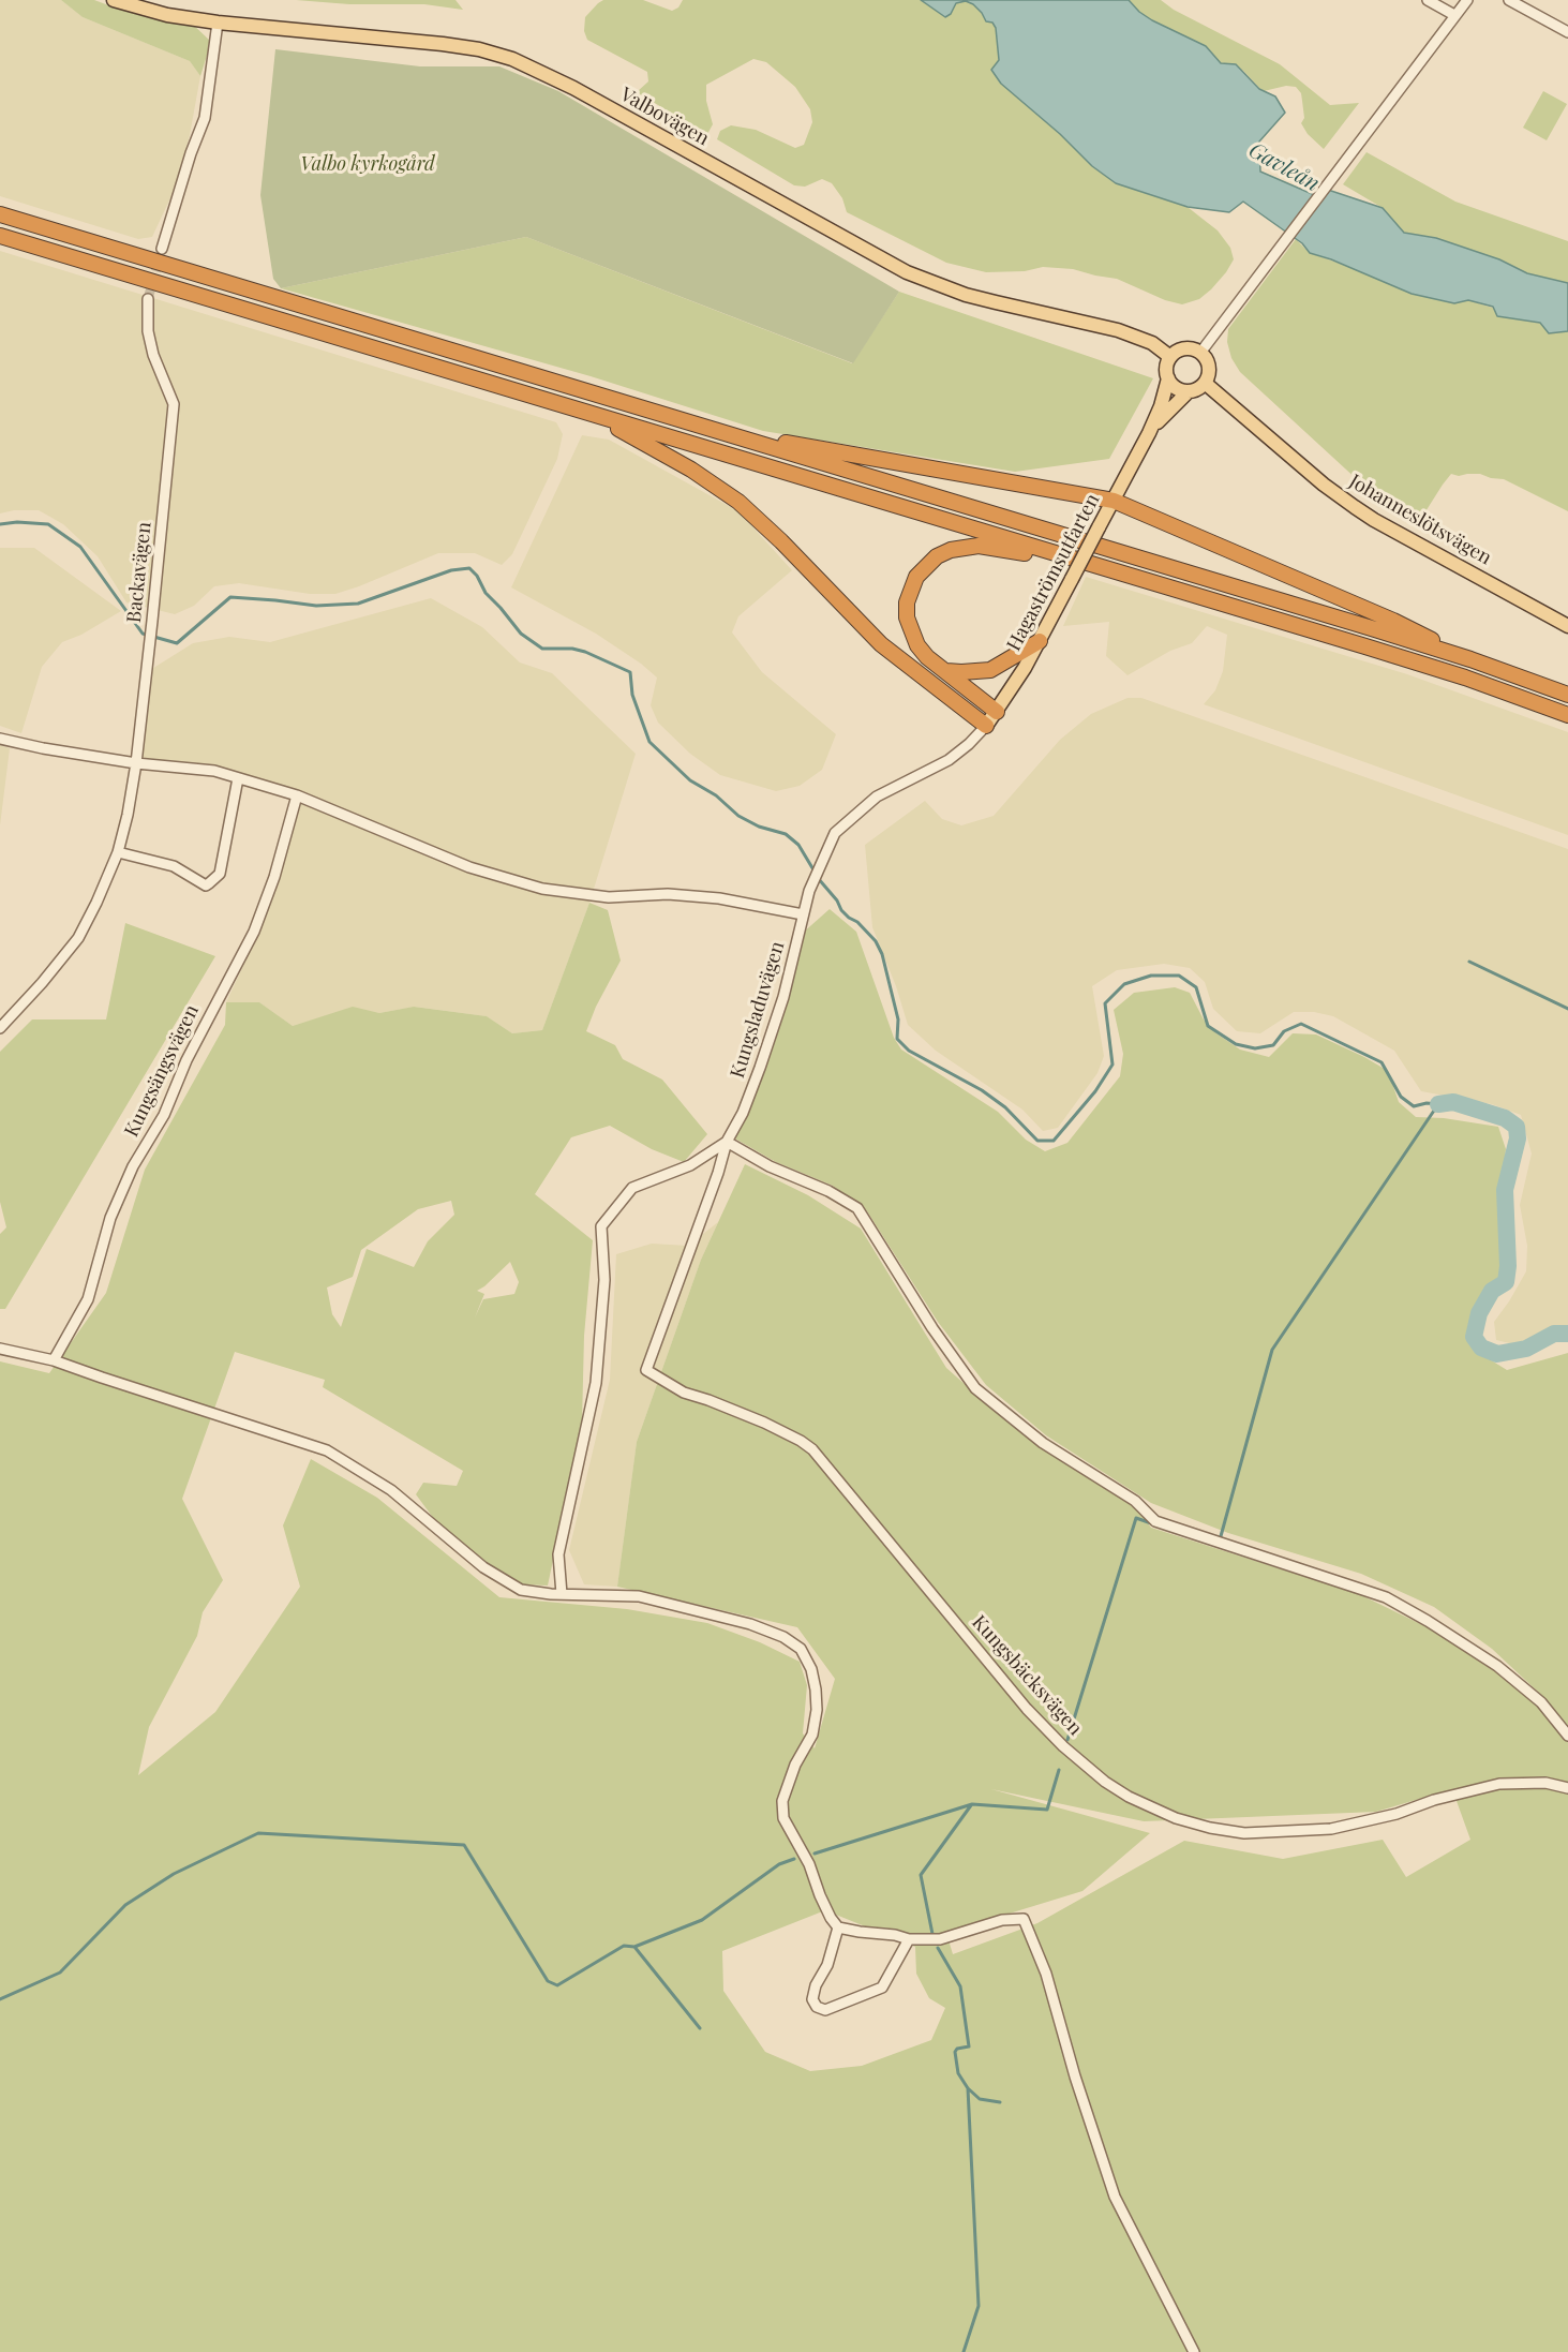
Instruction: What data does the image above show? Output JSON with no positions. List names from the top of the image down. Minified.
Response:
{"streets":{"main road":["Valbovägen","Johanneslötsvägen","Hagaströmsutfarten"],"street":["Backavägen","Kungsladuvägen","Kungsängsvägen","Kungsbäcksvägen"]},"crossings":[["Valbovägen","Johanneslötsvägen"],["Valbovägen","Hagaströmsutfarten"],["Johanneslötsvägen","Hagaströmsutfarten"],["Hagaströmsutfarten","Kungsladuvägen"],["Kungsladuvägen","Kungsbäcksvägen"]],"water":["Gavleån"],"parks":["Valbo kyrkogård"]}
